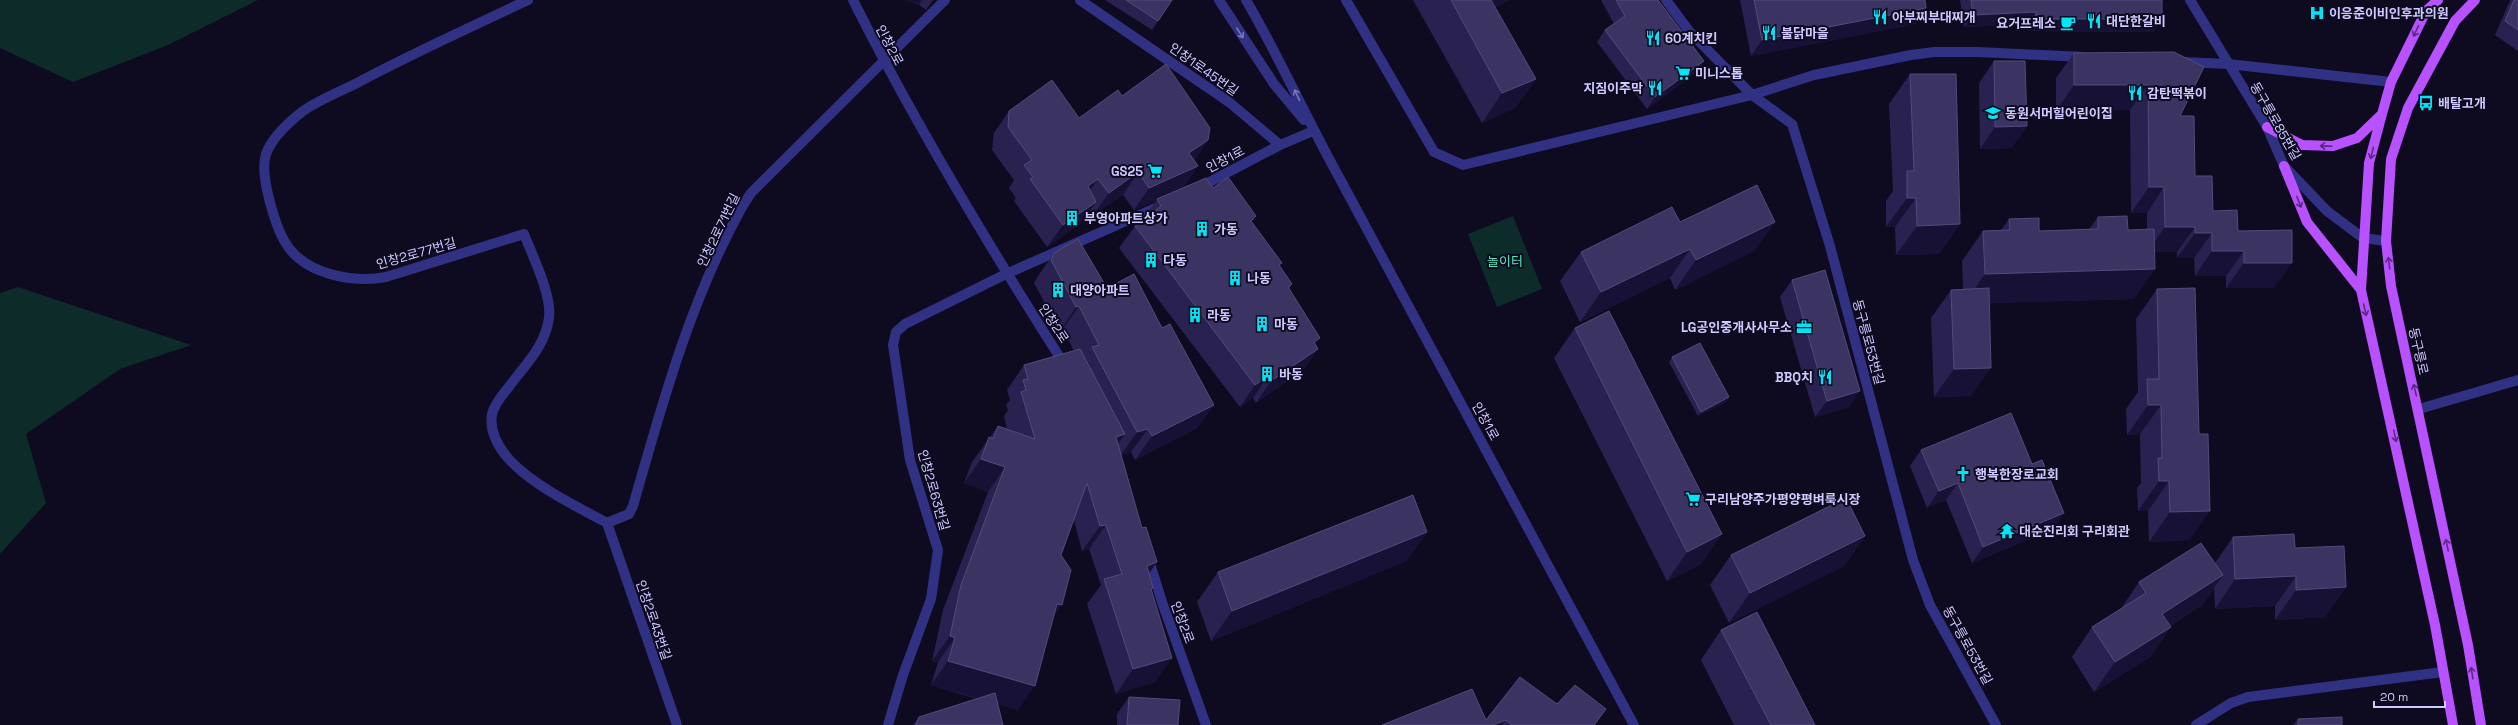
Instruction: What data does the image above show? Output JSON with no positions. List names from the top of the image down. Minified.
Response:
{"streets":{"main road":["동구릉로"],"street":["인창2로","인창1로45번길","동구릉로85번길","인창1로","인창2로71번길","인창2로77번길","동구릉로53번길","인창2로63번길","인창2로43번길"]},"crossings":[["인창2로","인창2로71번길"],["인창2로","인창2로63번길"],["인창1로45번길","인창1로"],["동구릉로85번길","동구릉로"],["인창2로71번길","인창2로77번길"],["인창2로71번길","인창2로43번길"],["인창2로77번길","인창2로43번길"]],"parks":["놀이터"],"places":{"hospital":["이응준이비인후과의원"],"restaurant":["아부찌부대찌개","대단한갈비","불닭마을","60계치킨","지짐이주막","감탄떡볶이","BBQ치"],"cafe":["요거프레소"],"supermarket":["미니스톱","GS25","구리남양주가평양평벼룩시장"],"bus stop":["배탈고개"],"school or university":["동원서머힐어린이집"],"building":["부영아파트상가","가동","다동","나동","대양아파트","라동","마동","바동"],"office":["LG공인중개사사무소"],"church":["행복한장로교회"],"temple":["대순진리회 구리회관"]},"scale_bar":"20 m"}
